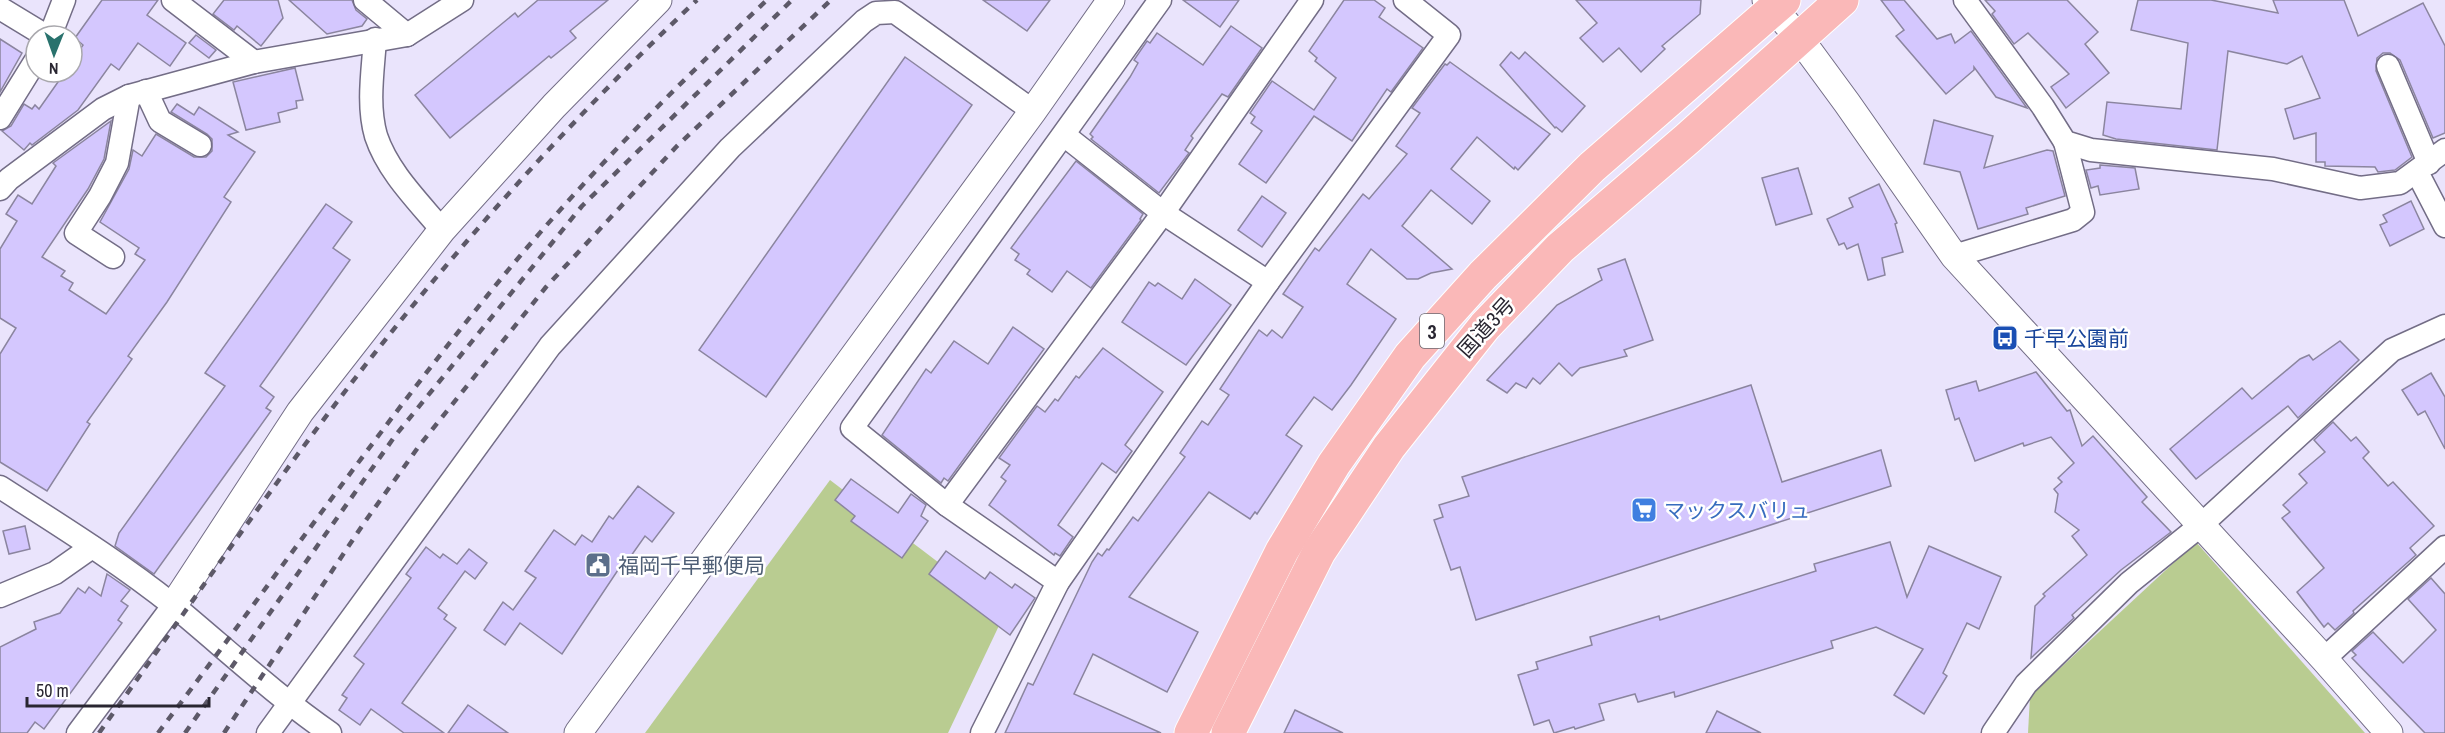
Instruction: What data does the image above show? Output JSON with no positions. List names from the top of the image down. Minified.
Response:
{"streets":{"highway":["国道3号","3"]},"places":{"bus stop":["千早公園前"],"supermarket":["マックスバリュ"],"public building":["福岡千早郵便局"]},"scale_bar":"50 m","north":"bottom"}
